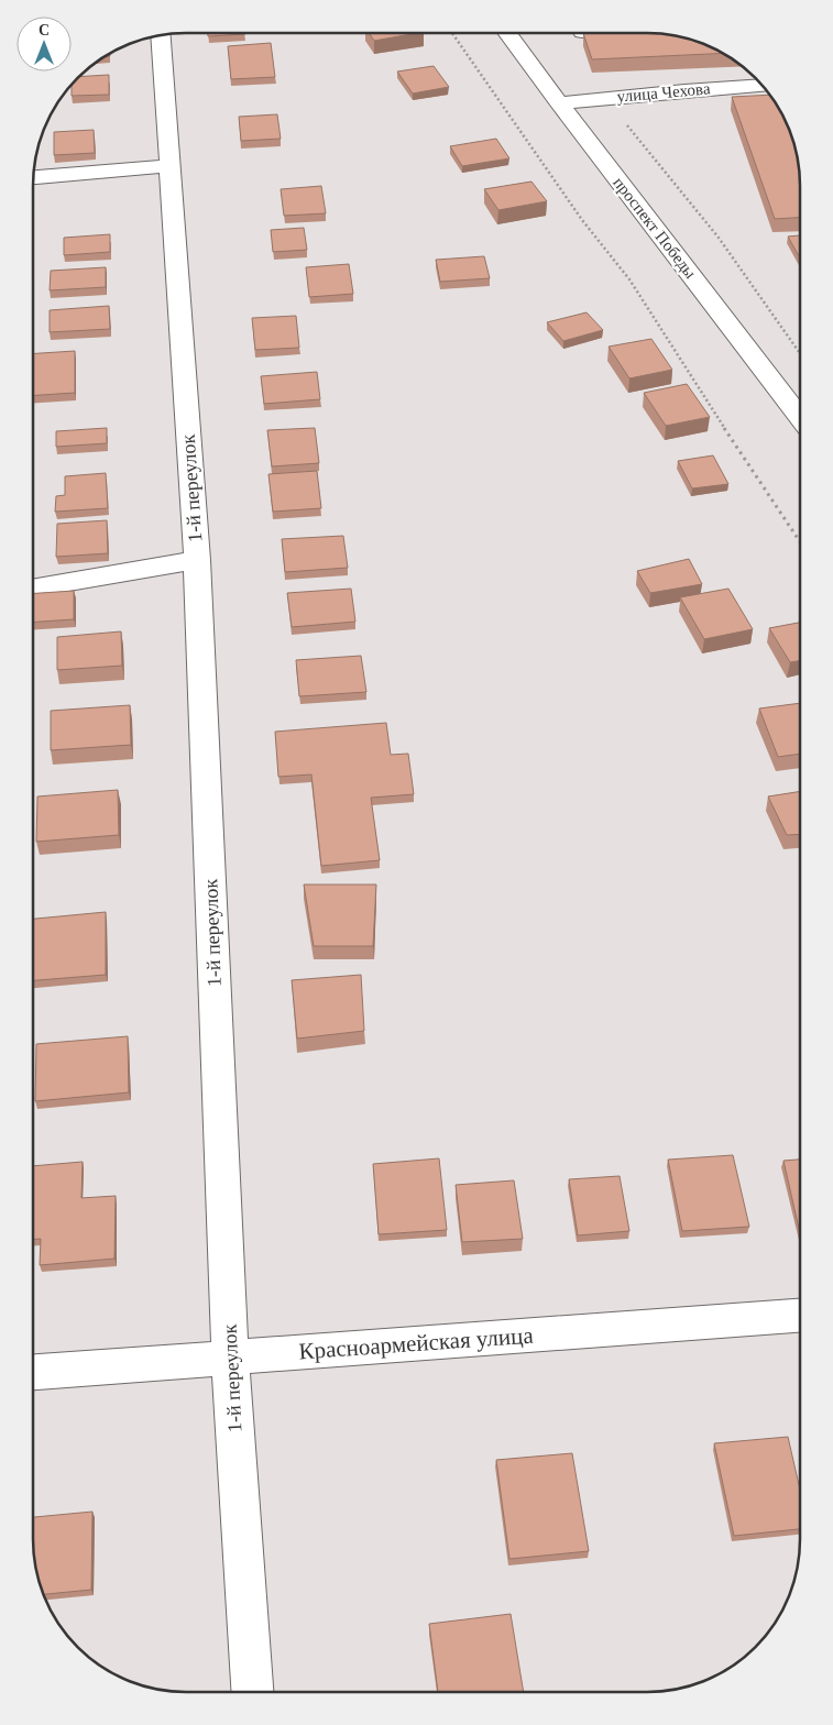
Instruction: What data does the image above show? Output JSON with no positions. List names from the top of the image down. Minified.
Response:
{"streets":{"street":["улица Чехова","проспект Победы","1-й переулок","Красноармейская улица"]},"crossings":[["улица Чехова","проспект Победы"],["1-й переулок","Красноармейская улица"]],"north":"top"}
